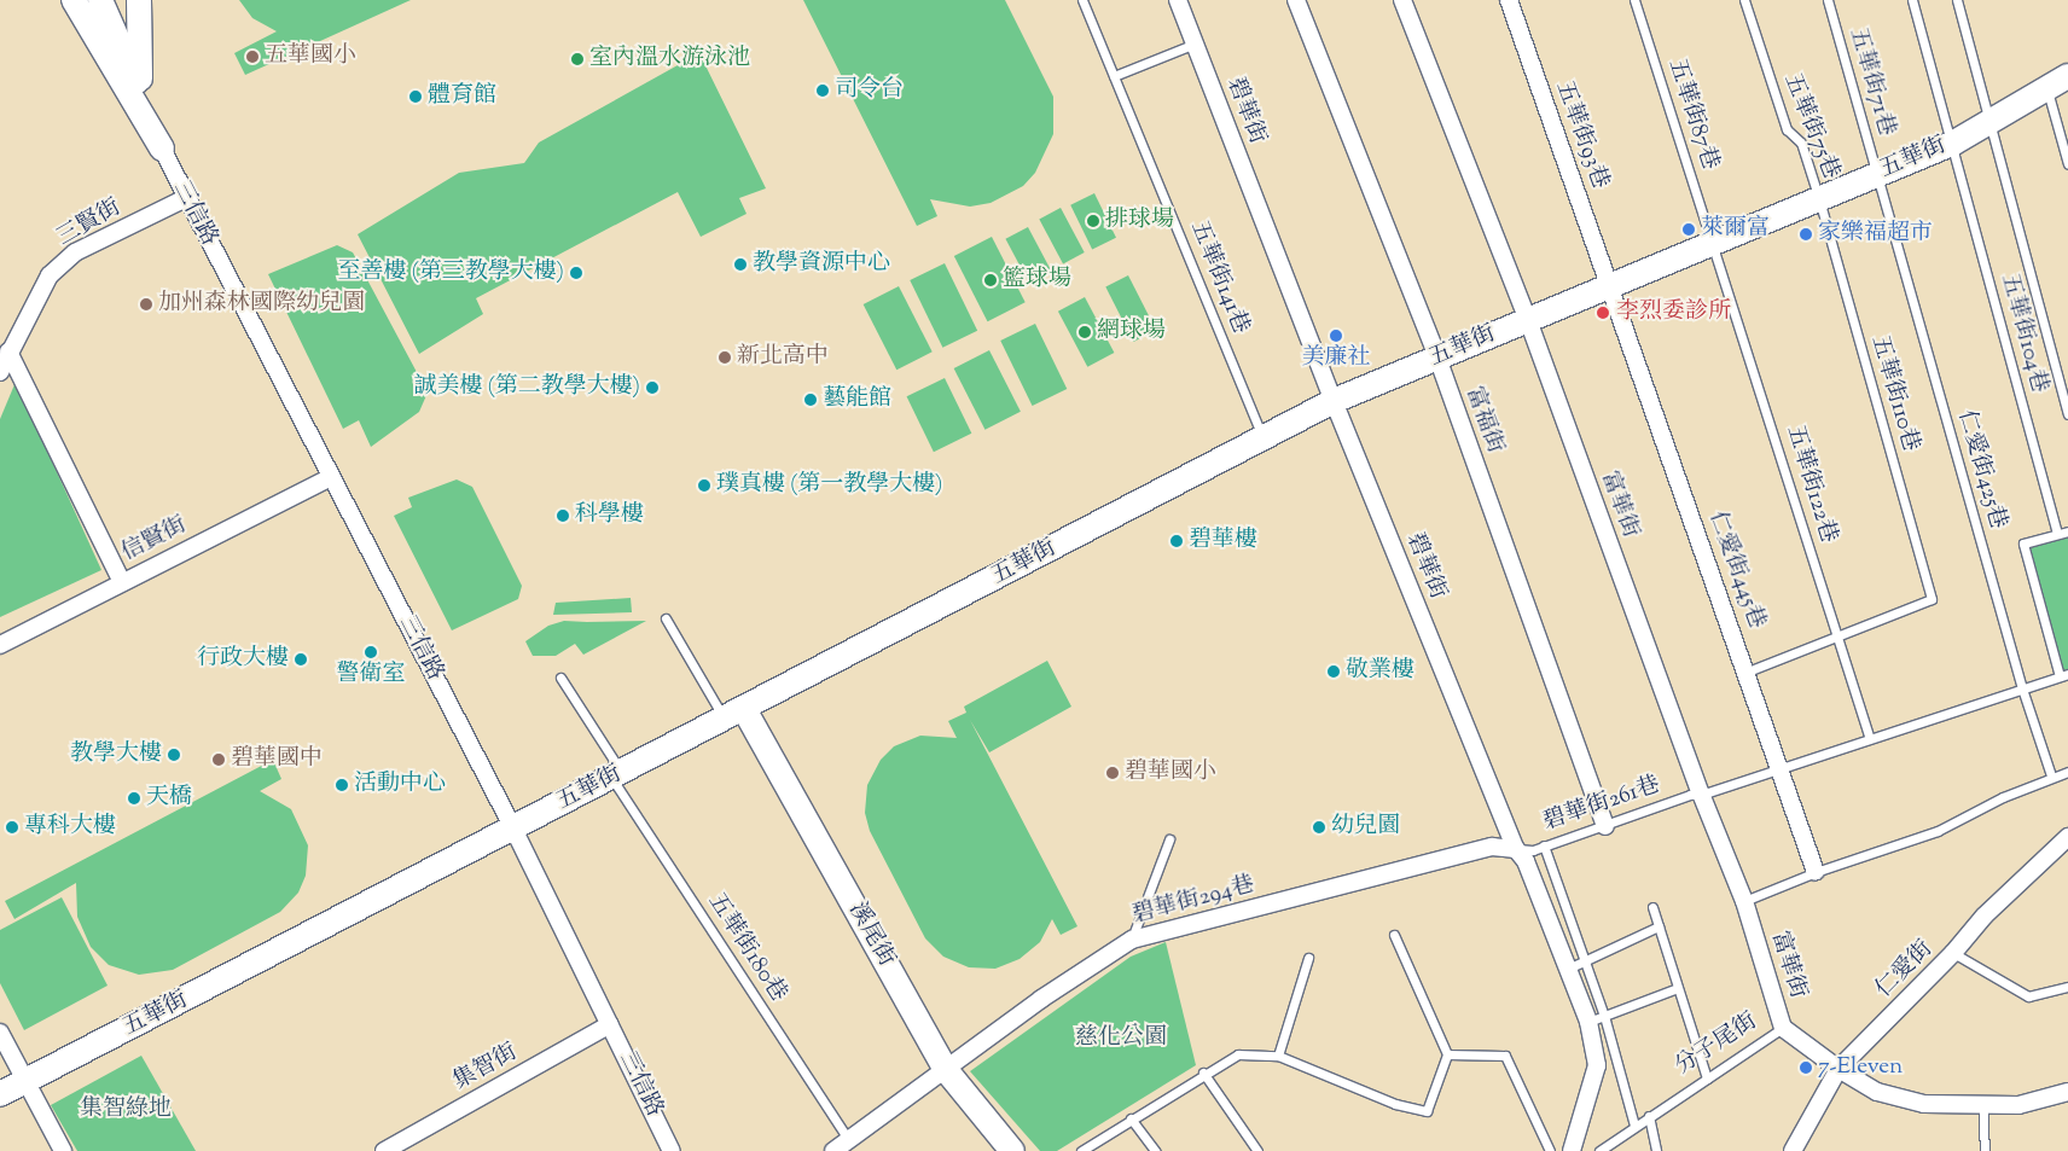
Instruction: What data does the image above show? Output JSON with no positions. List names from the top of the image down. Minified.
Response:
{"streets":{"street":["碧華街","五華街93巷","五華街","三信路","三賢街","富福街","富華街","信賢街","仁愛街445巷","碧華街294巷","溪尾街","仁愛街","分子尾街","集智街"],"lane":["五華街71巷","五華街87巷","五華街75巷","五華街141巷","五華街104巷","五華街110巷","仁愛街425巷","五華街122巷","碧華街261巷","五華街180巷"]},"crossings":[["五華街71巷","五華街"],["五華街71巷","仁愛街425巷"],["碧華街","五華街"],["碧華街","碧華街261巷"],["碧華街","碧華街294巷"],["五華街87巷","五華街"],["五華街87巷","五華街122巷"],["五華街75巷","五華街"],["五華街75巷","五華街110巷"],["五華街93巷","五華街"],["五華街93巷","仁愛街445巷"],["五華街","三信路"],["五華街","五華街141巷"],["五華街","五華街104巷"],["五華街","五華街110巷"],["五華街","富福街"],["五華街","仁愛街425巷"],["五華街","五華街122巷"],["五華街","富華街"],["五華街","仁愛街445巷"],["五華街","溪尾街"],["五華街","五華街180巷"],["三信路","三賢街"],["三信路","信賢街"],["三信路","集智街"],["五華街110巷","五華街122巷"],["富福街","碧華街261巷"],["仁愛街425巷","碧華街261巷"],["五華街122巷","碧華街261巷"],["富華街","碧華街261巷"],["富華街","分子尾街"],["仁愛街445巷","碧華街261巷"],["碧華街261巷","碧華街294巷"],["碧華街294巷","溪尾街"],["碧華街294巷","五華街180巷"],["仁愛街","分子尾街"]],"parks":["慈化公園","集智綠地"],"places":["五華國小","室內溫水游泳池","司令台","體育館","排球場","萊爾富","家樂福超市","教學資源中心","至善樓 (第三教學大樓)","籃球場","加州森林國際幼兒園","李烈委診所","網球場","美廉社","新北高中","誠美樓 (第二教學大樓)","藝能館","璞真樓 (第一教學大樓)","科學樓","碧華樓","警衛室","行政大樓","敬業樓","教學大樓","碧華國中","碧華國小","活動中心","天橋","專科大樓","幼兒園","7-Eleven"]}
